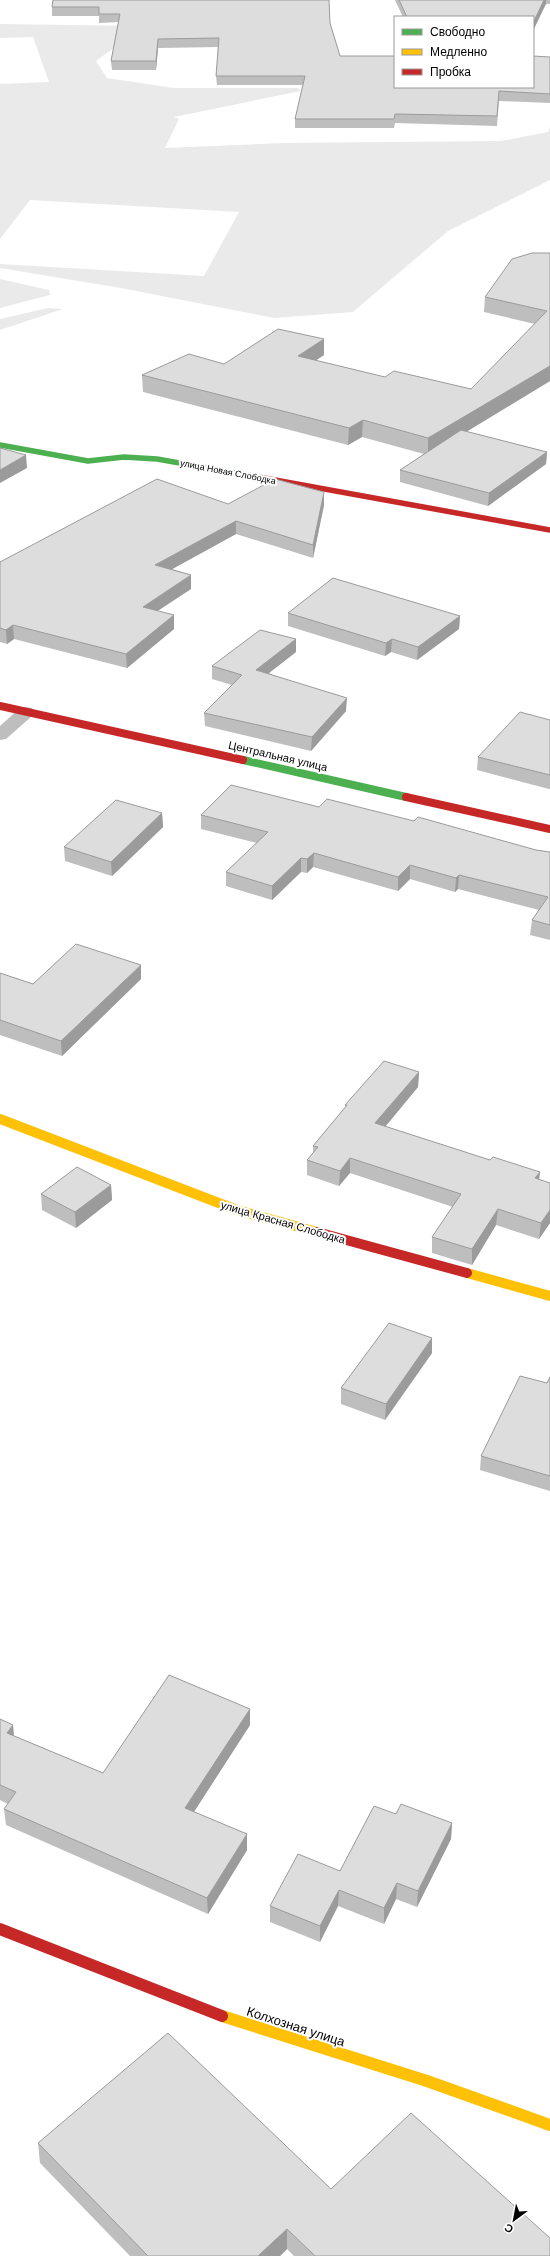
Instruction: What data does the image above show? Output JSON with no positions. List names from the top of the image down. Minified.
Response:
{"streets":{"street":["улица Новая Слободка","Центральная улица","улица Красная Слободка","Колхозная улица"]},"legend":["Свободно","Медленно","Пробка"],"north":"bottom left"}
